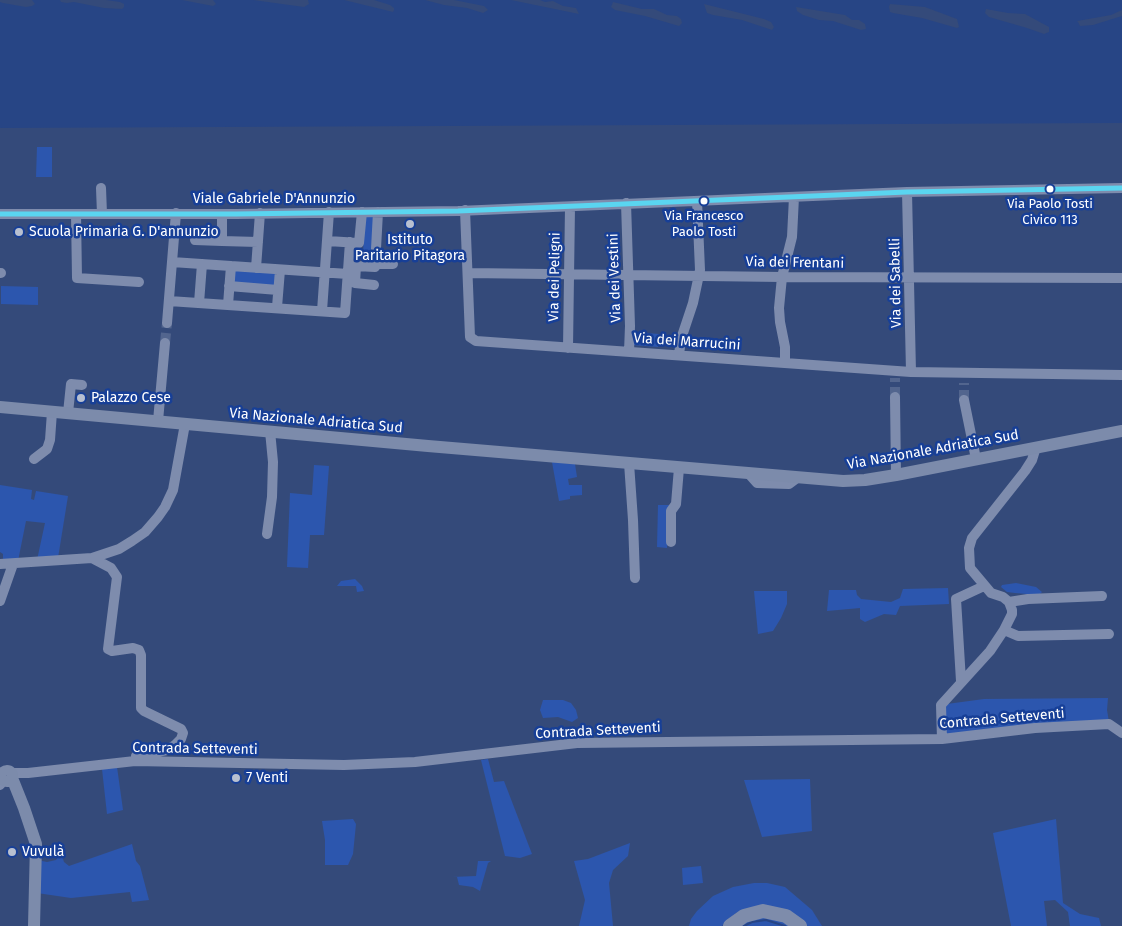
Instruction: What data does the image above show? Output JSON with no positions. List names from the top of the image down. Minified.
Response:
{"streets":{"main road":["Via Nazionale Adriatica Sud"],"street":["Viale Gabriele D'Annunzio","Via dei Frentani","Via dei Peligni","Via dei Vestini","Via dei Sabelli","Via dei Marrucini","Contrada Setteventi"]},"crossings":[["Via dei Frentani","Via dei Peligni"],["Via dei Frentani","Via dei Vestini"],["Via dei Frentani","Via dei Sabelli"],["Via dei Frentani","Via dei Marrucini"],["Via dei Peligni","Via dei Marrucini"],["Via dei Vestini","Via dei Marrucini"],["Via dei Sabelli","Via dei Marrucini"]],"places":["Via Paolo Tosti Civico 113","Via Francesco Paolo Tosti","Istituto Paritario Pitagora","Scuola Primaria G. D'annunzio","Palazzo Cese","7 Venti","Vuvulà"]}
